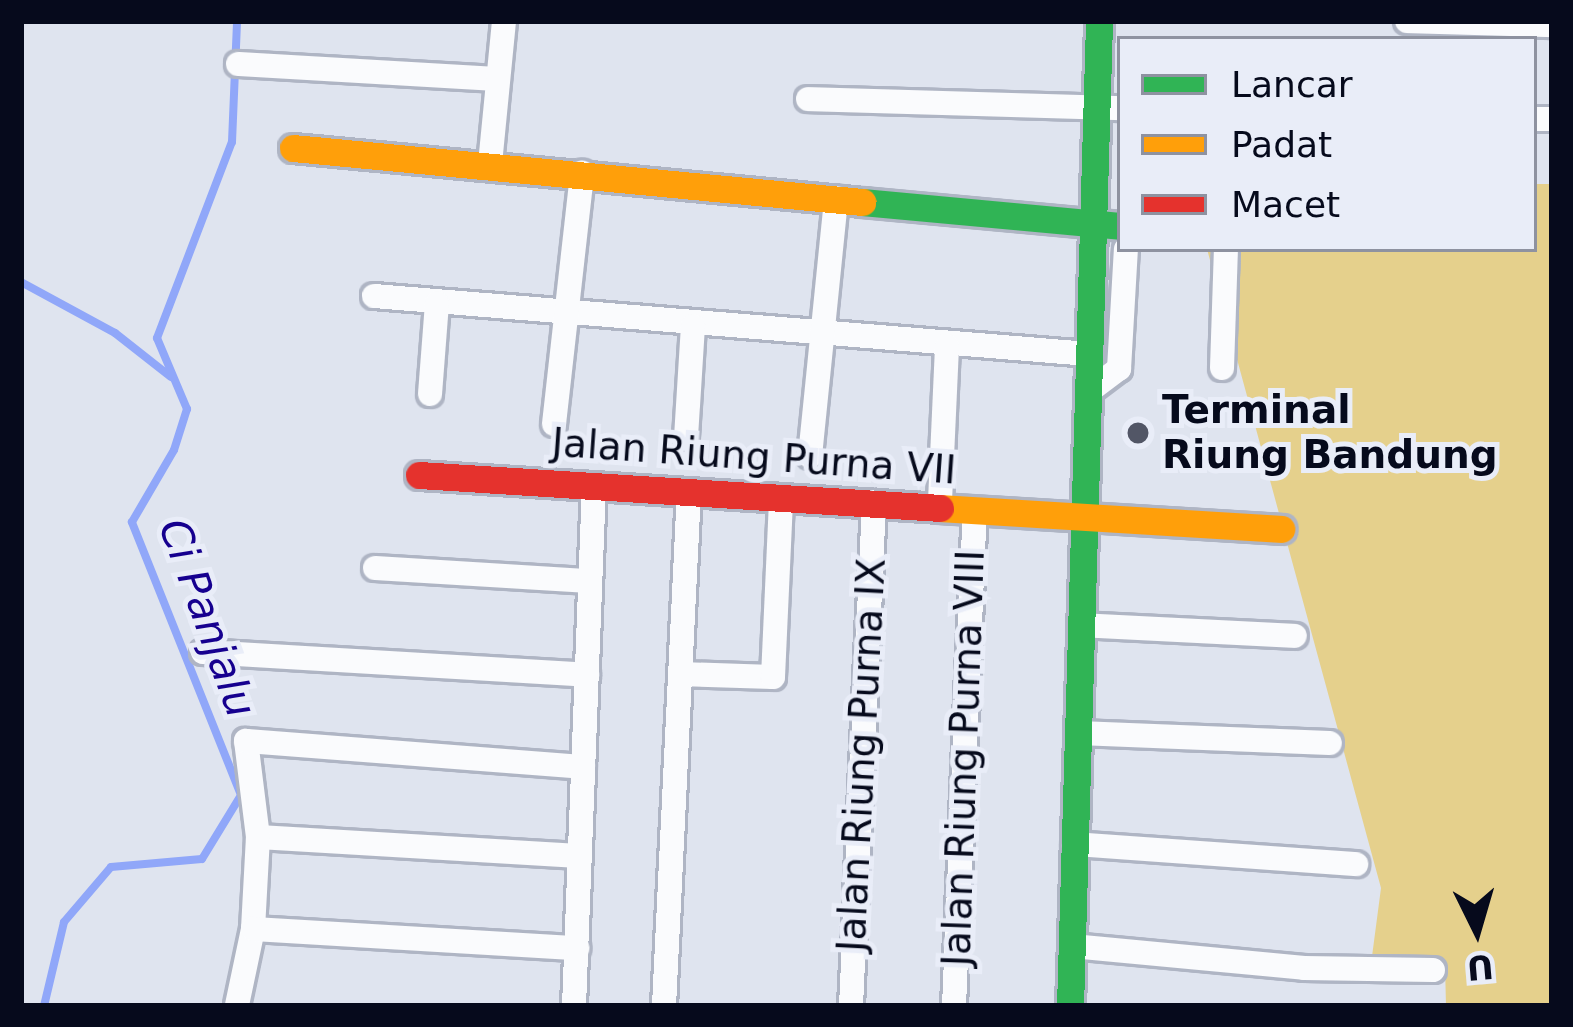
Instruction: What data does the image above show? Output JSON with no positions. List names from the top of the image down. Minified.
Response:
{"streets":{"street":["Jalan Riung Purna VII","Jalan Riung Purna IX","Jalan Riung Purna VIII"]},"crossings":[["Jalan Riung Purna VII","Jalan Riung Purna IX"],["Jalan Riung Purna VII","Jalan Riung Purna VIII"]],"water":["Ci Panjalu"],"places":["Terminal Riung Bandung"],"legend":["Lancar","Padat","Macet"],"north":"bottom"}
